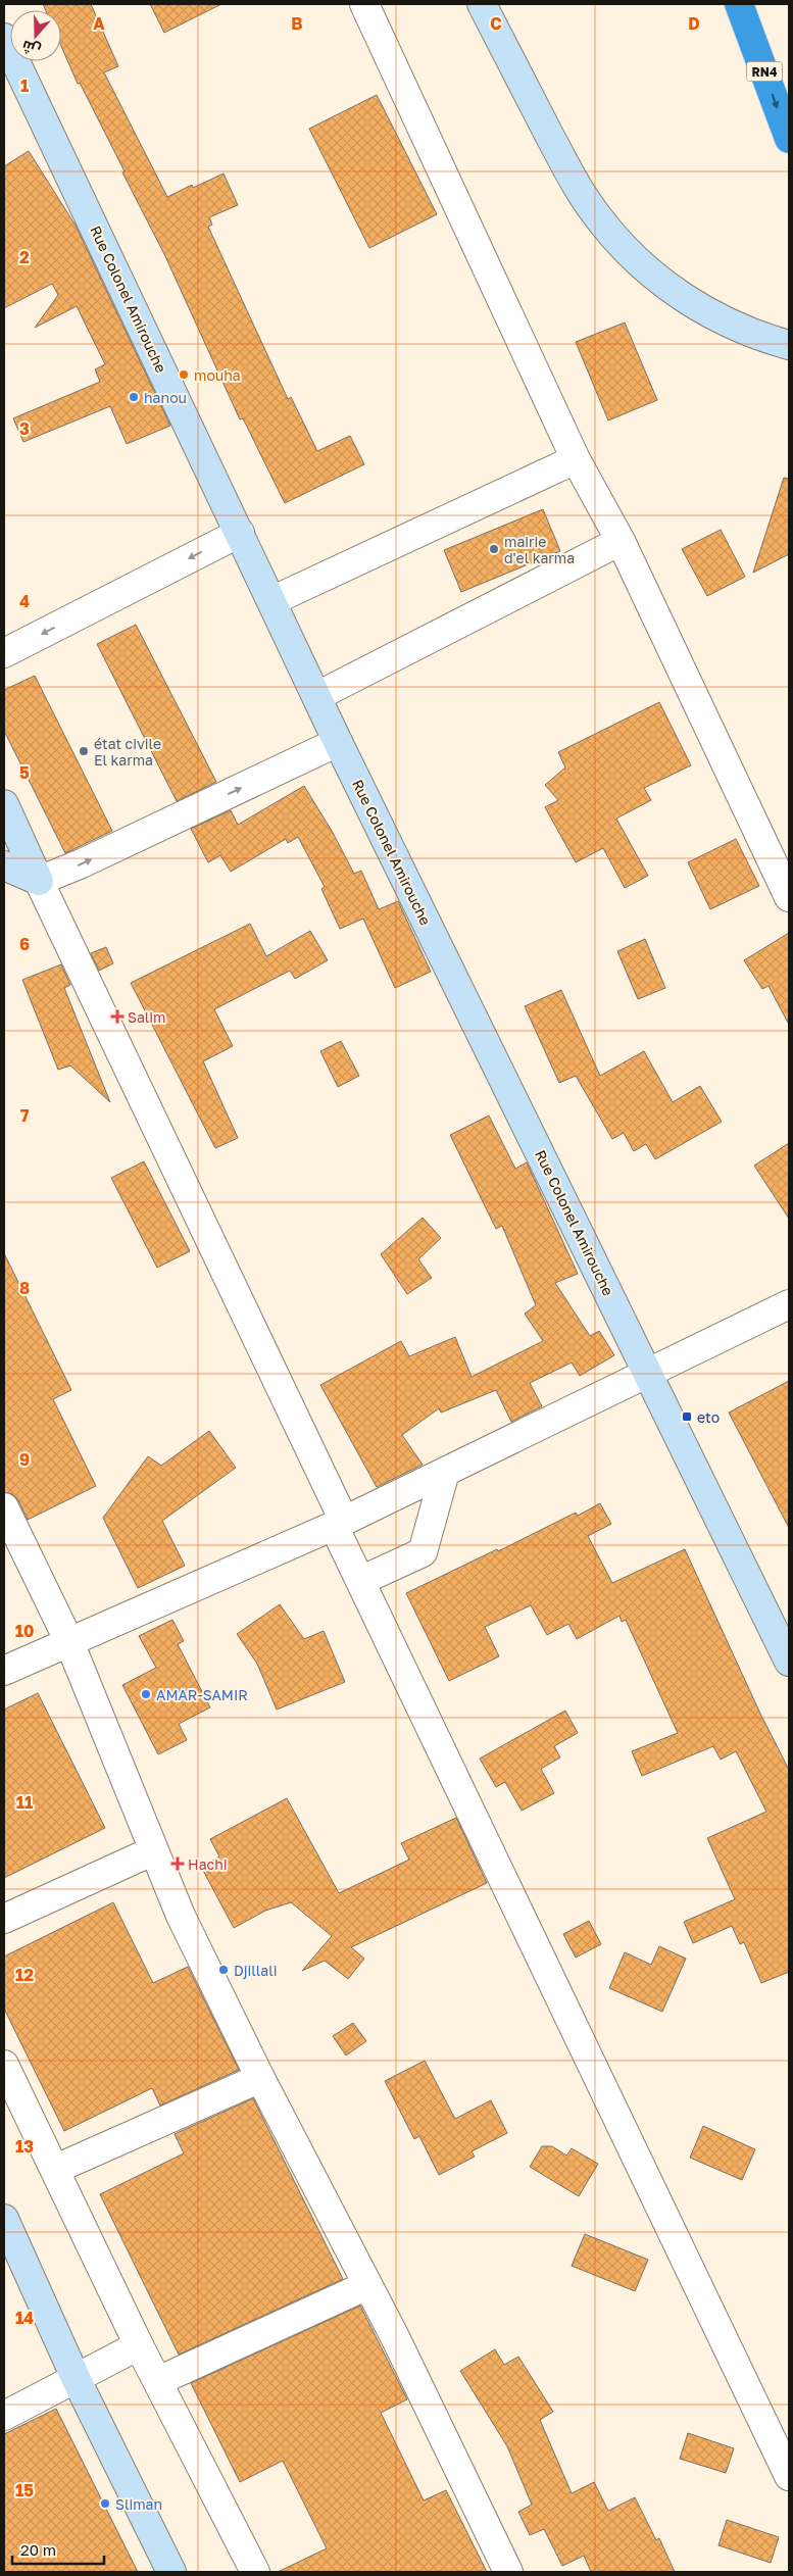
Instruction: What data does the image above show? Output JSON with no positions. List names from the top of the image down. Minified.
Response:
{"streets":{"highway":["RN4"],"street":["Rue Colonel Amirouche"]},"places":{"other":["mouha","hanou","mairie d'el karma","état civile El karma","AMAR-SAMIR","Djillali","Sliman"],"health":["Salim","Hachi"],"transit":["eto"]},"scale_bar":"20 m","north":"bottom","grid":{"columns":["A","B","C","D"],"rows":["1","2","3","4","5","6","7","8","9","10","11","12","13","14","15"]}}
